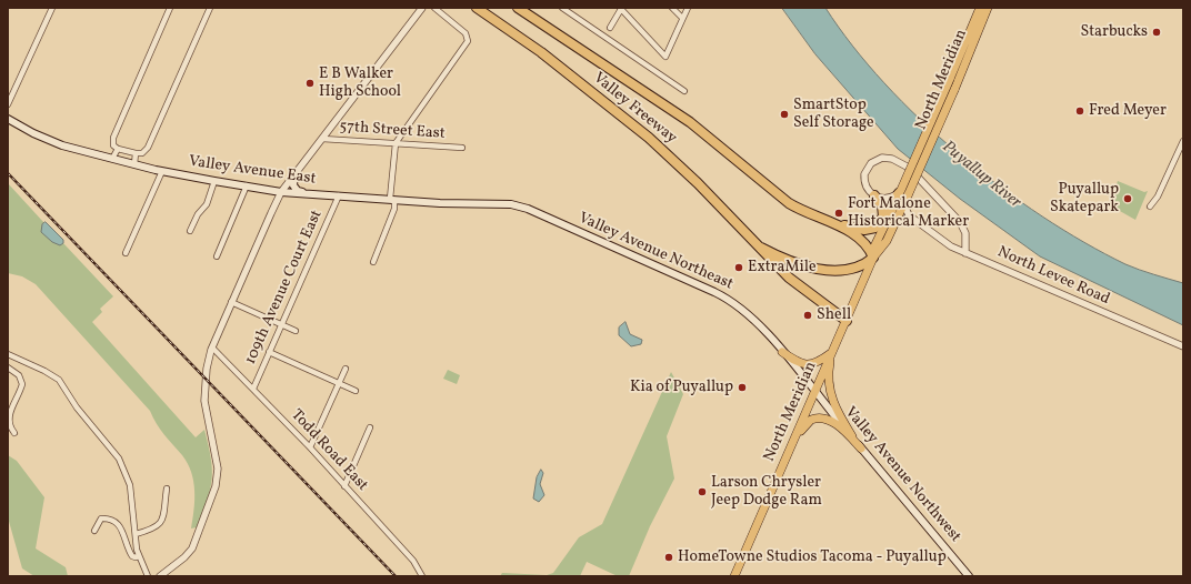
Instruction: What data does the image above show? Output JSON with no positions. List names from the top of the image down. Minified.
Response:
{"streets":{"highway":["Valley Freeway"],"main road":["North Meridian","Valley Avenue East","Valley Avenue Northeast","Valley Avenue Northwest"],"street":["57th Street East","North Levee Road","109th Avenue Court East","Todd Road East"]},"crossings":[["North Meridian","Valley Avenue Northeast"],["North Meridian","North Levee Road"],["North Meridian","Valley Avenue Northwest"],["Valley Avenue East","Valley Avenue Northeast"],["Valley Avenue East","109th Avenue Court East"],["Valley Avenue Northeast","Valley Avenue Northwest"],["109th Avenue Court East","Todd Road East"]],"water":["Puyallup River"],"places":["Starbucks","E B Walker High School","Fred Meyer","SmartStop Self Storage","Puyallup Skatepark","Fort Malone Historical Marker","ExtraMile","Shell","Kia of Puyallup","Larson Chrysler Jeep Dodge Ram","HomeTowne Studios Tacoma - Puyallup"]}
